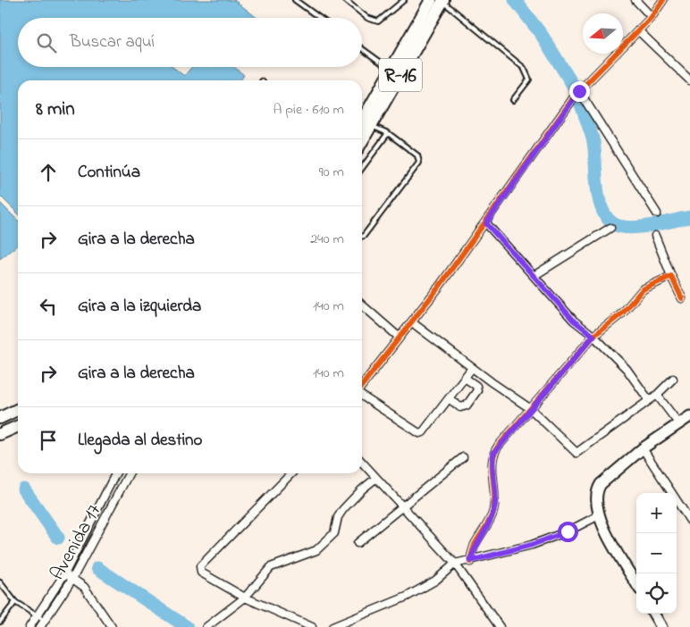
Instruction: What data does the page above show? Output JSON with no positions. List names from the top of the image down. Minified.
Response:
{"streets":{"main road":["R-16"],"street":["Avenida 17"]},"north":"left","page":{"search":"Buscar aquí","heading":["8 min","A pie · 610 m"],"list":[["Continúa","90 m"],["Gira a la derecha","240 m"],["Gira a la izquierda","140 m"],["Gira a la derecha","140 m"],"Llegada al destino"],"map_buttons":["+","−"]}}
